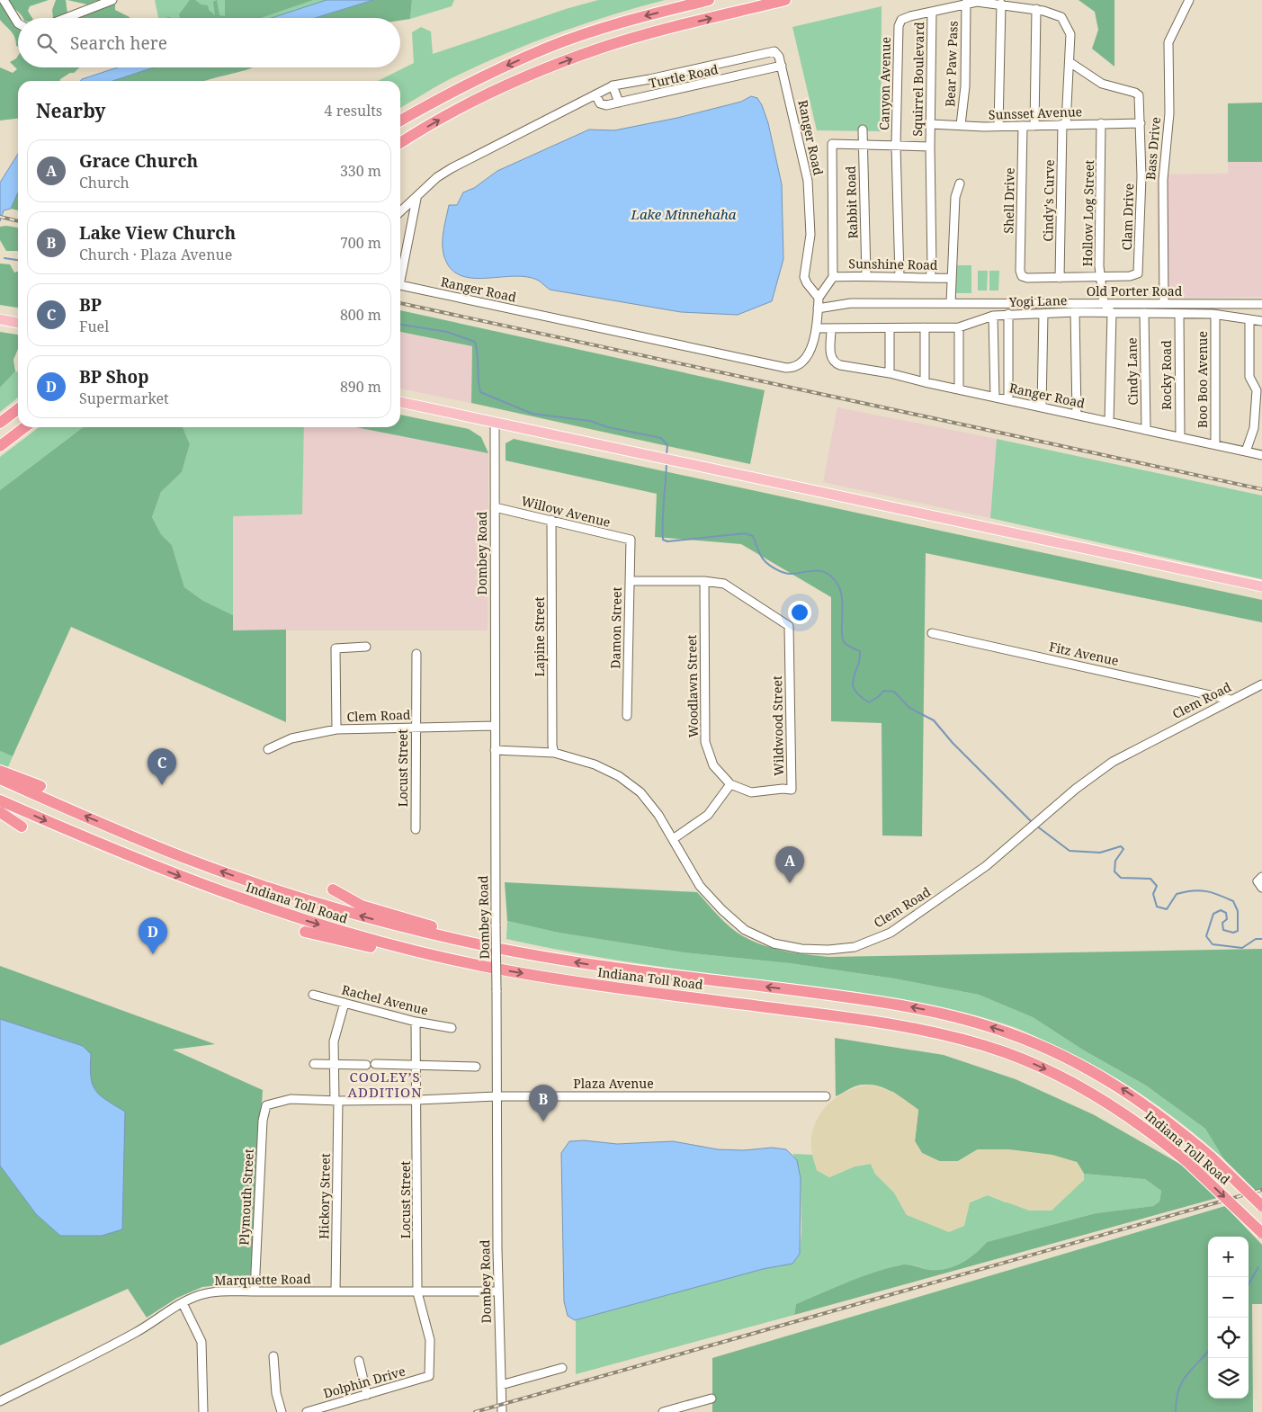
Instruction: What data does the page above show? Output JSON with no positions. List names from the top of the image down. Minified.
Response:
{"streets":{"highway":["Indiana Toll Road"],"street":["Bear Paw Pass","Turtle Road","Squirrel Boulevard","Canyon Avenue","Sunsset Avenue","Ranger Road","Bass Drive","Shell Drive","Cindy's Curve","Rabbit Road","Hollow Log Street","Clam Drive","Sunshine Road","Old Porter Road","Yogi Lane","Cindy Lane","Rocky Road","Boo Boo Avenue","Willow Avenue","Dombey Road","Damon Street","Lapine Street","Fitz Avenue","Woodlawn Street","Clem Road","Wildwood Street","Locust Street","Rachel Avenue","Plaza Avenue","Hickory Street","Plymouth Street","Marquette Road","Dolphin Drive"]},"crossings":[["Bear Paw Pass","Canyon Avenue"],["Bear Paw Pass","Sunsset Avenue"],["Turtle Road","Ranger Road"],["Squirrel Boulevard","Canyon Avenue"],["Squirrel Boulevard","Sunsset Avenue"],["Canyon Avenue","Cindy's Curve"],["Canyon Avenue","Sunshine Road"],["Sunsset Avenue","Shell Drive"],["Sunsset Avenue","Cindy's Curve"],["Sunsset Avenue","Hollow Log Street"],["Sunsset Avenue","Clam Drive"],["Ranger Road","Sunshine Road"],["Ranger Road","Old Porter Road"],["Ranger Road","Yogi Lane"],["Ranger Road","Cindy Lane"],["Ranger Road","Rocky Road"],["Ranger Road","Boo Boo Avenue"],["Bass Drive","Old Porter Road"],["Shell Drive","Cindy's Curve"],["Rabbit Road","Sunshine Road"],["Hollow Log Street","Clam Drive"],["Hollow Log Street","Old Porter Road"],["Yogi Lane","Cindy Lane"],["Yogi Lane","Rocky Road"],["Yogi Lane","Boo Boo Avenue"],["Willow Avenue","Dombey Road"],["Willow Avenue","Damon Street"],["Willow Avenue","Lapine Street"],["Dombey Road","Clem Road"],["Dombey Road","Plaza Avenue"],["Dombey Road","Marquette Road"],["Lapine Street","Clem Road"],["Fitz Avenue","Clem Road"],["Woodlawn Street","Wildwood Street"],["Clem Road","Locust Street"],["Locust Street","Rachel Avenue"],["Locust Street","Plaza Avenue"],["Locust Street","Marquette Road"],["Locust Street","Dolphin Drive"],["Plaza Avenue","Hickory Street"],["Plaza Avenue","Plymouth Street"],["Hickory Street","Marquette Road"],["Plymouth Street","Marquette Road"]],"districts":["COOLEY’S ADDITION"],"water":["Lake Minnehaha"],"page":{"search":"Search here","heading":["Nearby","4 results"],"list":[{"mark":"A","name":"Grace Church","note":"Church","value":"330 m"},{"mark":"B","name":"Lake View Church","note":"Church · Plaza Avenue","value":"700 m"},{"mark":"C","name":"BP","note":"Fuel","value":"800 m"},{"mark":"D","name":"BP Shop","note":"Supermarket","value":"890 m"}],"pins":["C","A","D","B"],"map_buttons":["+","−"]}}
